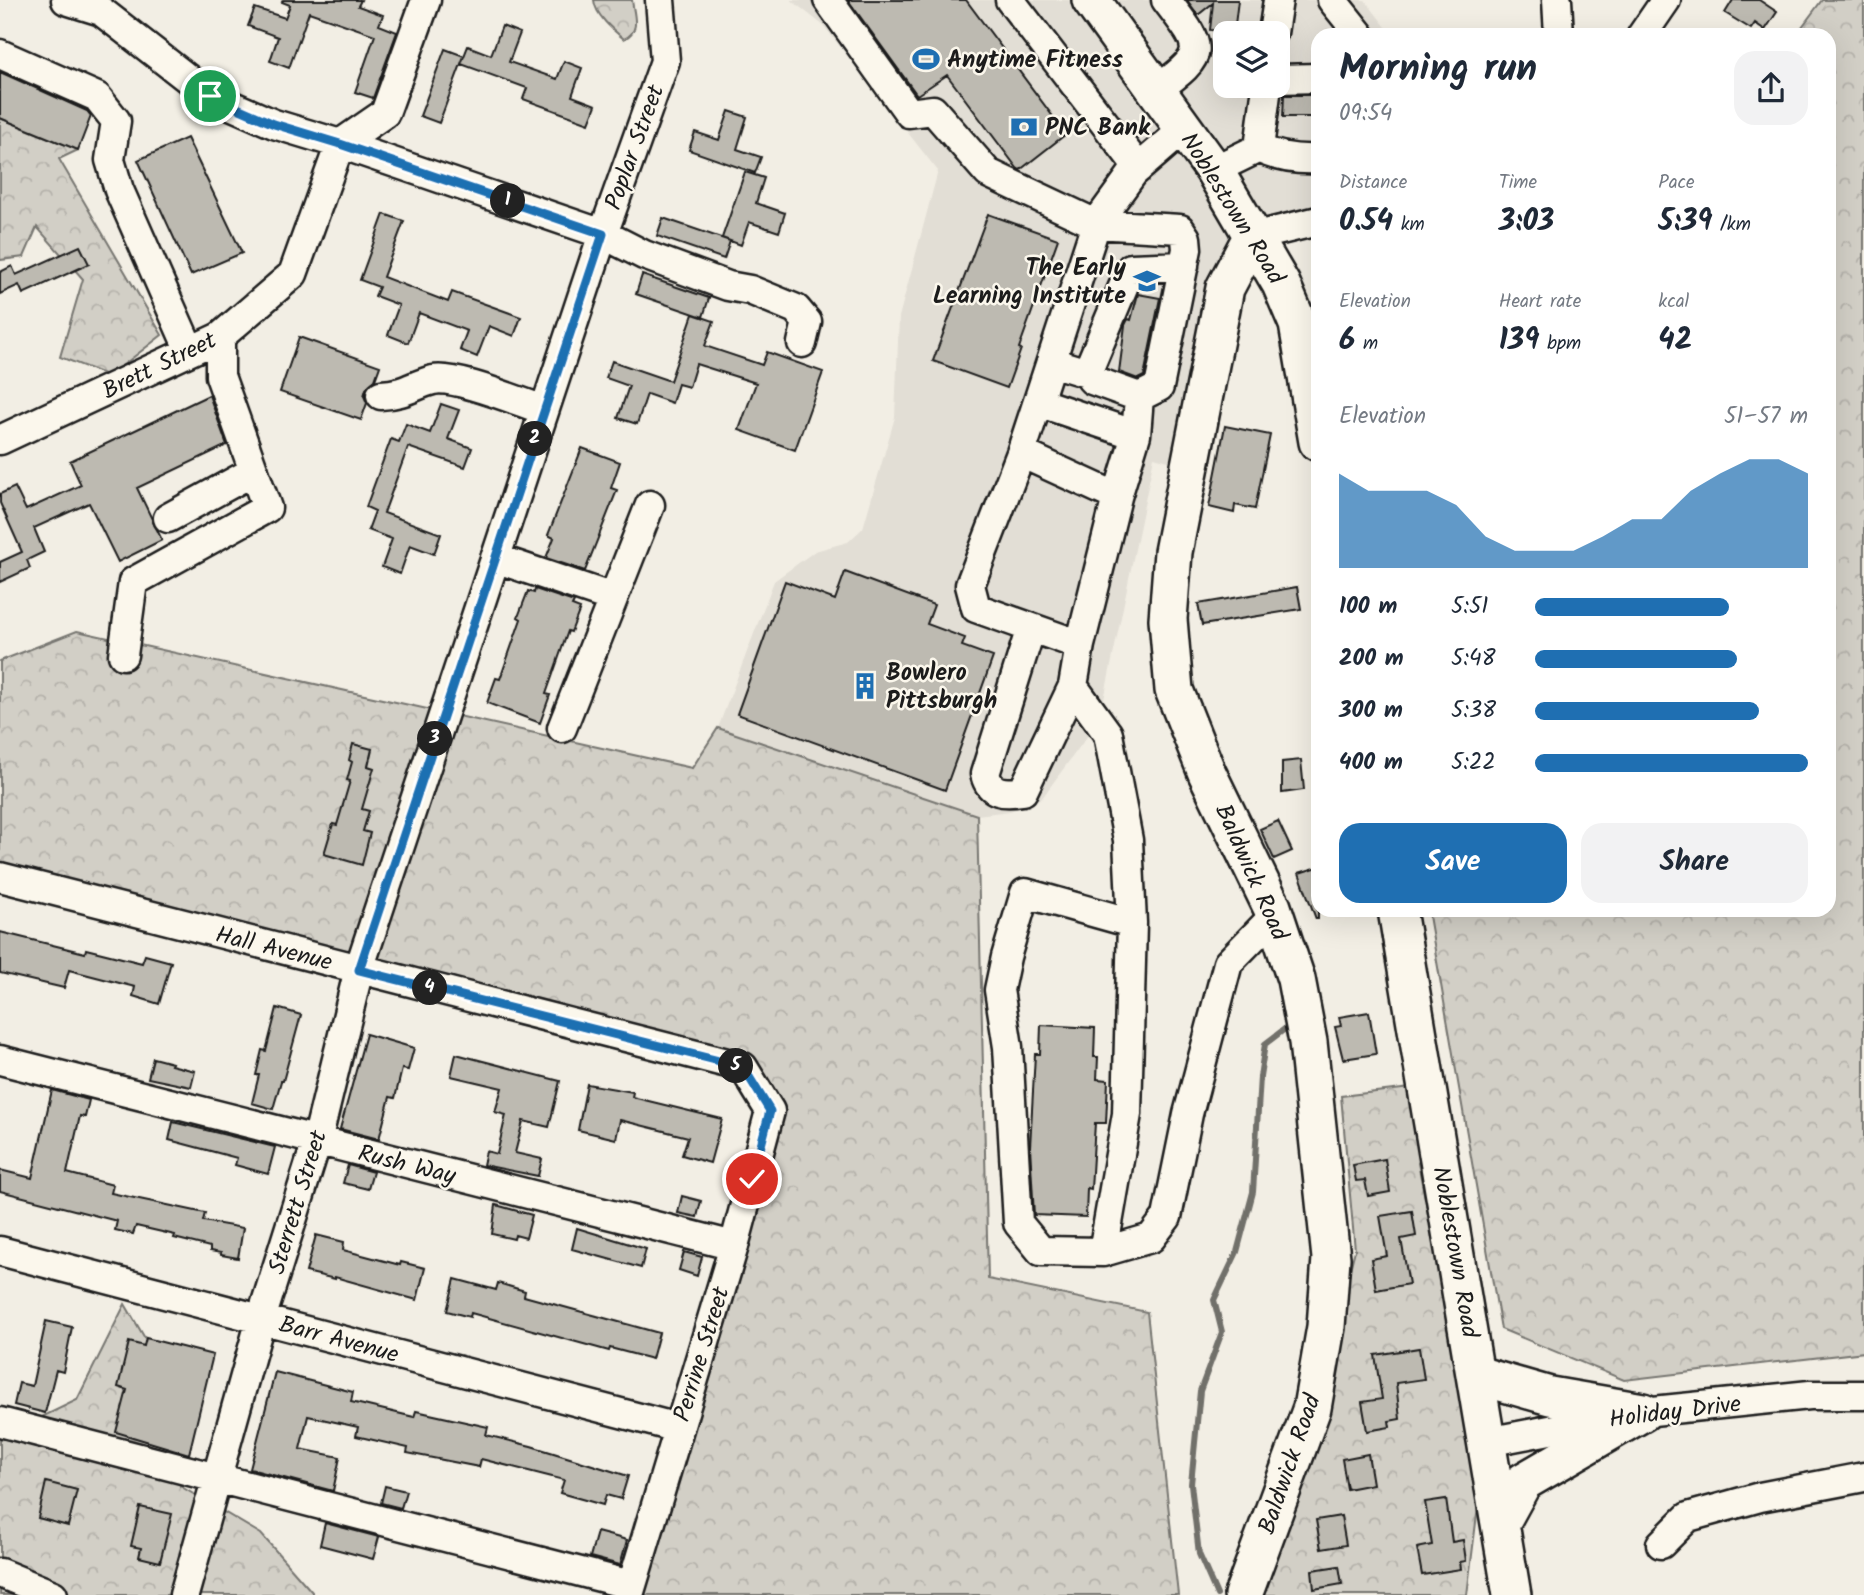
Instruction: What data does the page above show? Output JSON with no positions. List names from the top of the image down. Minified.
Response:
{"streets":{"main road":["Noblestown Road","Baldwick Road"],"street":["Poplar Street","Brett Street","Hall Avenue","Rush Way","Sterrett Street","Barr Avenue","Perrine Street","Holiday Drive"]},"crossings":[["Poplar Street","Hall Avenue"],["Poplar Street","Sterrett Street"],["Noblestown Road","Baldwick Road"],["Noblestown Road","Holiday Drive"],["Hall Avenue","Sterrett Street"],["Hall Avenue","Perrine Street"],["Rush Way","Sterrett Street"],["Rush Way","Perrine Street"],["Sterrett Street","Barr Avenue"],["Barr Avenue","Perrine Street"]],"places":{"sports":["Anytime Fitness"],"bank":["PNC Bank"],"school or university":["The Early Learning Institute"],"building":["Bowlero Pittsburgh"]},"page":{"heading":["Morning run","09:54"],"stats":[["Distance","0.54 km"],["Time","3:03"],["Pace","5:39 /km"],["Elevation","6 m"],["Heart rate","139 bpm"],["kcal","42"]],"pins":["1","2","3","4","5"],"chart":["Elevation","51–57 m"],"list":[{"name":"100 m","note":"5:51"},{"name":"200 m","note":"5:48"},{"name":"300 m","note":"5:38"},{"name":"400 m","note":"5:22"}],"buttons":["Save","Share"]}}
